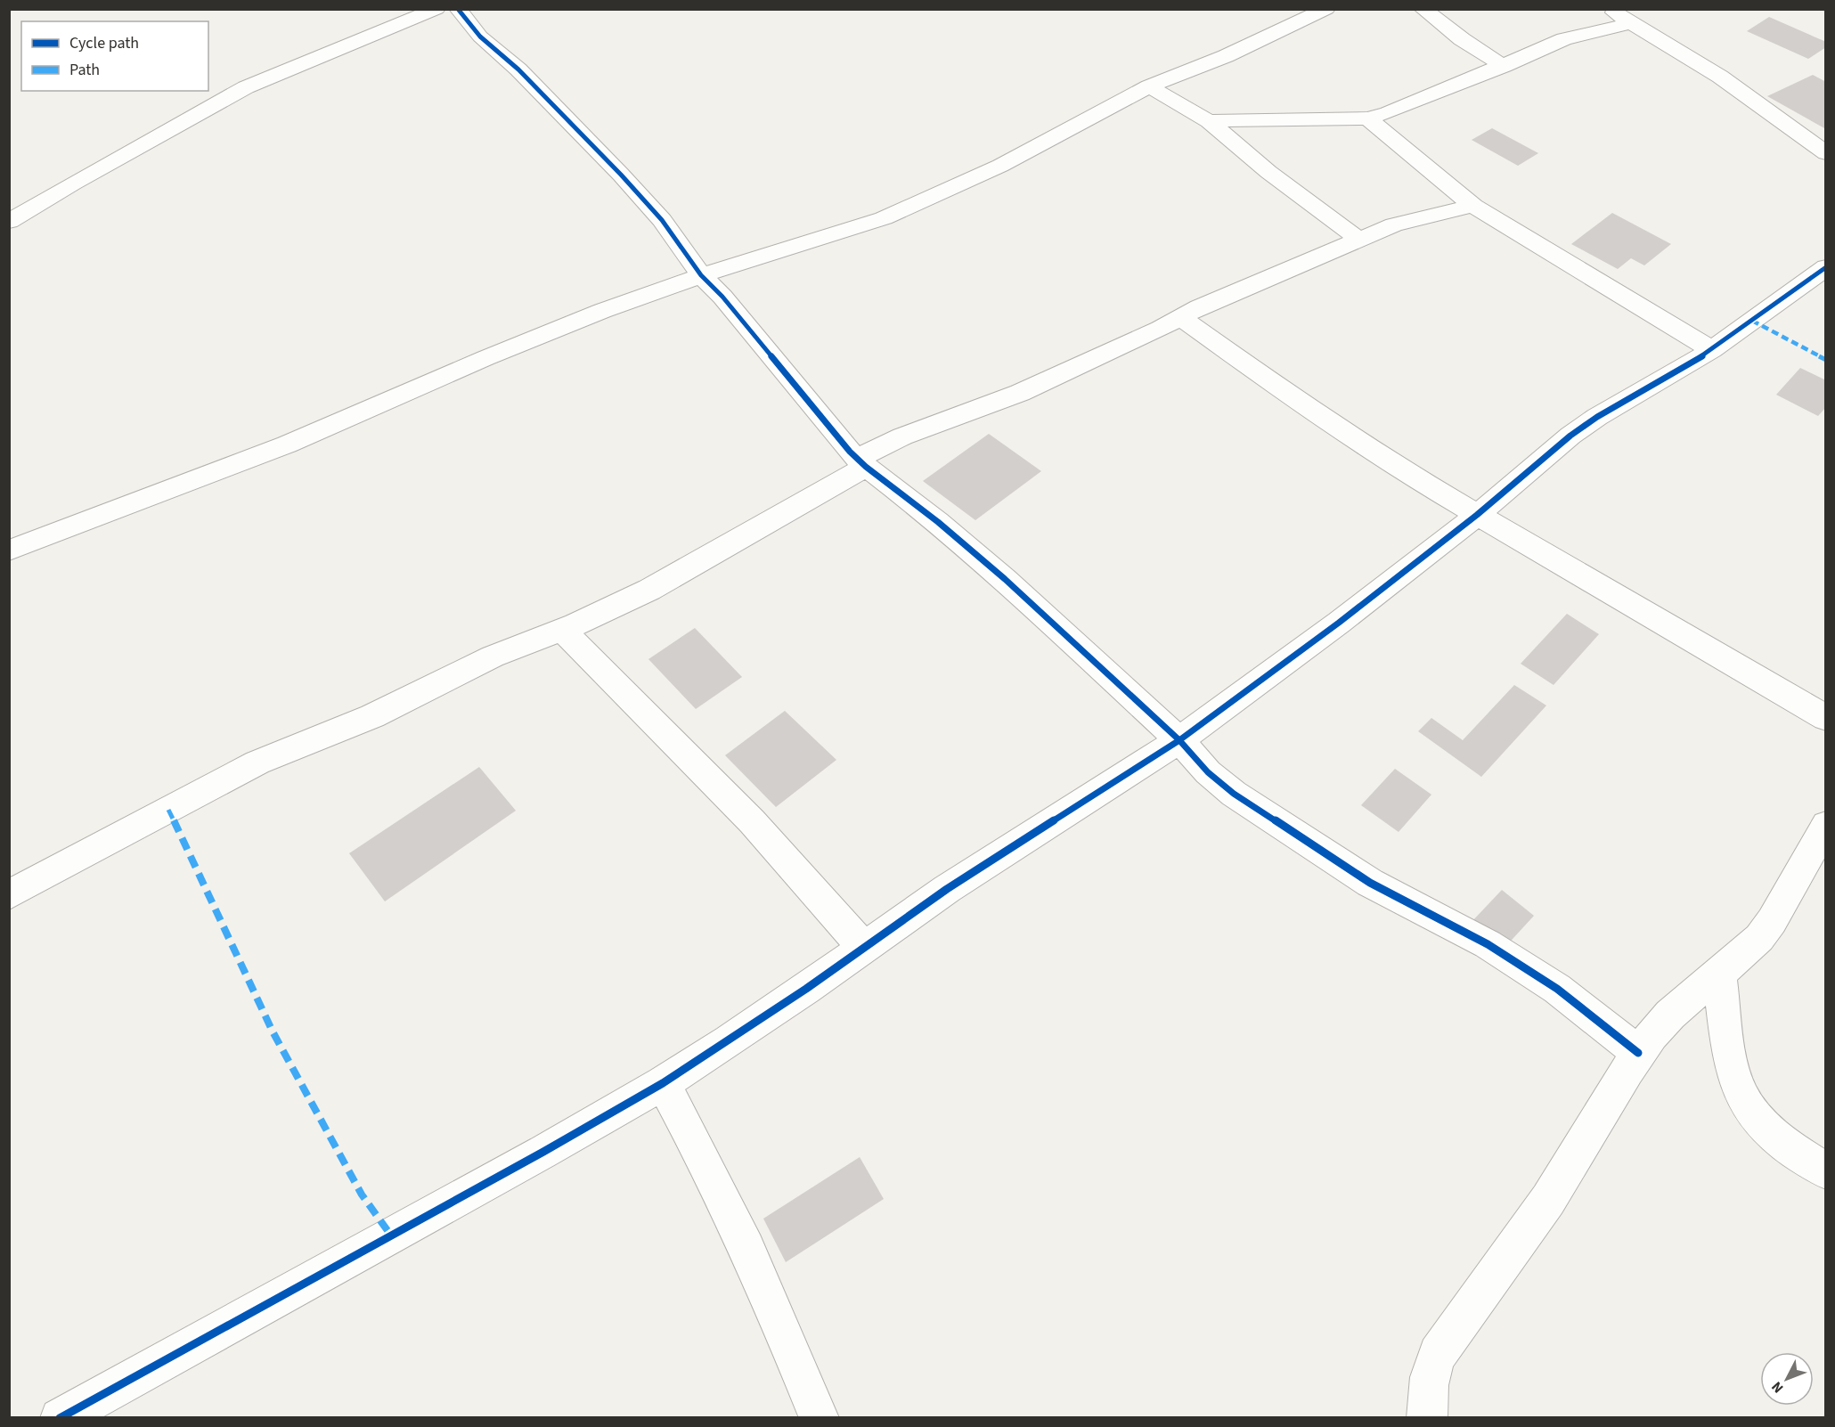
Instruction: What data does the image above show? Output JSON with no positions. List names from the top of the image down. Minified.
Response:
{"legend":["Cycle path","Path"],"north":"bottom left"}
